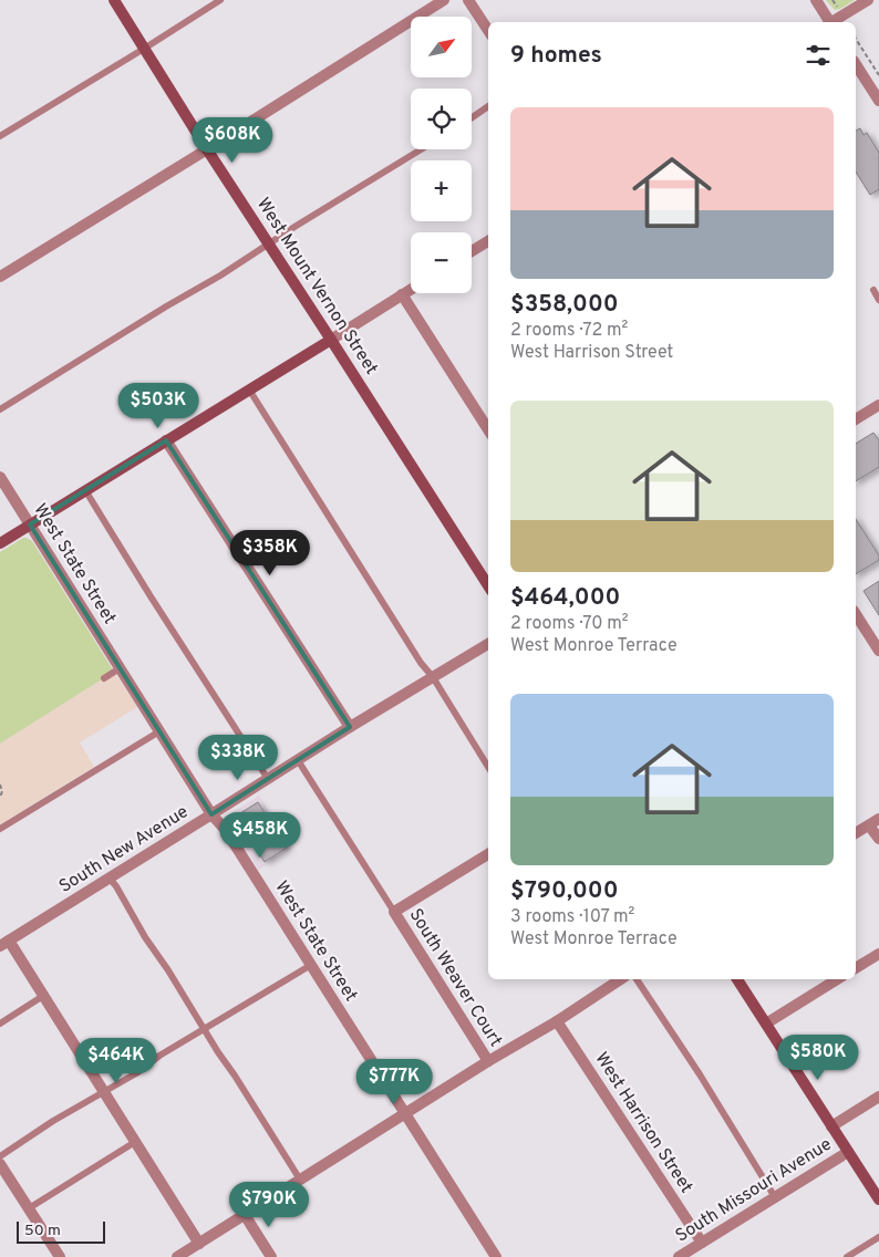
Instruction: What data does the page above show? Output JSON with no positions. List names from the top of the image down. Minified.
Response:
{"streets":{"street":["West Mount Vernon Street","West State Street","South New Avenue","South Weaver Court","West Harrison Street","South Missouri Avenue"]},"crossings":[["West State Street","South New Avenue"],["West Harrison Street","South Missouri Avenue"]],"scale_bar":"50 m","north":"top right","page":{"map_buttons":["+","−"],"heading":"9 homes","list":[{"name":"$358,000","note":"2 rooms · 72 m² · West Harrison Street"},{"name":"$464,000","note":"2 rooms · 70 m² · West Monroe Terrace"},{"name":"$790,000","note":"3 rooms · 107 m² · West Monroe Terrace"}],"price":["$608K","$503K","$358K","$338K","$458K","$580K","$464K","$777K","$790K"],"scale":"50 m"}}
